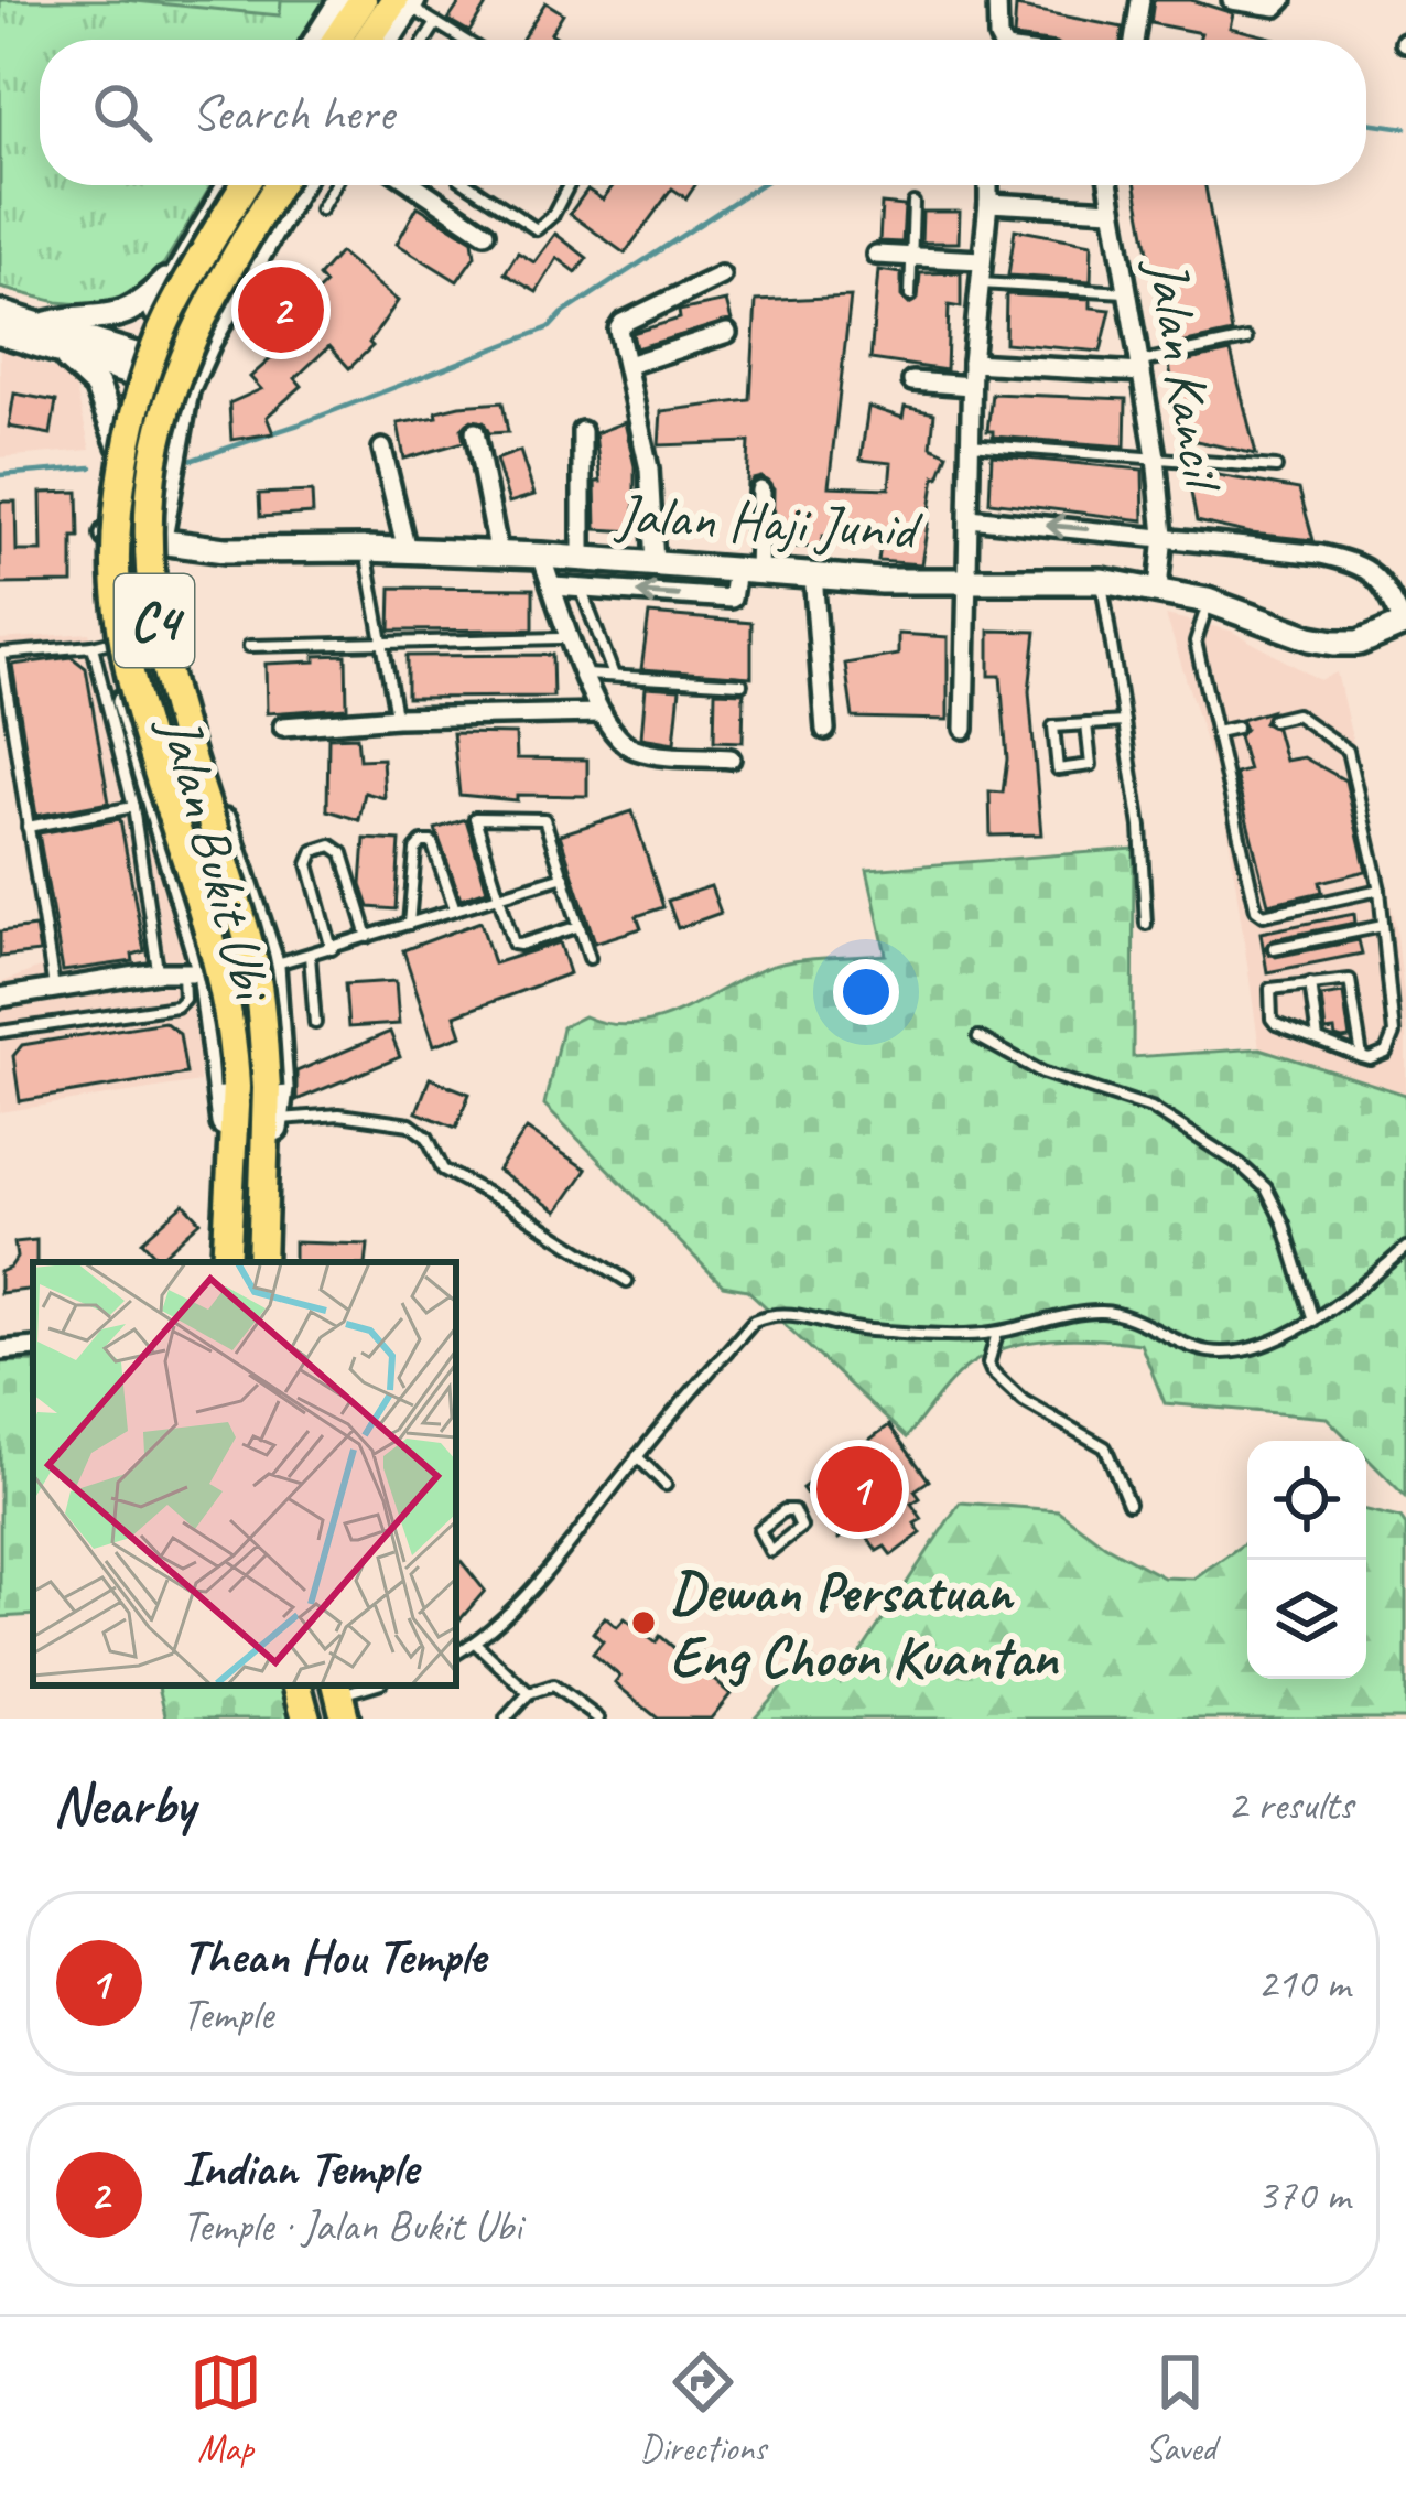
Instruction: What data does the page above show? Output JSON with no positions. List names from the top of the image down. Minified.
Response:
{"streets":{"main road":["C4"],"street":["Jalan Kancil","Jalan Haji Junid","Jalan Bukit Ubi"]},"crossings":[["Jalan Kancil","Jalan Haji Junid"],["Jalan Haji Junid","Jalan Bukit Ubi"],["C4","Jalan Bukit Ubi"]],"places":["Dewan Persatuan Eng Choon Kuantan"],"page":{"search":"Search here","pins":["2","1"],"heading":["Nearby","2 results"],"list":[{"mark":"1","name":"Thean Hou Temple","note":"Temple","value":"210 m"},{"mark":"2","name":"Indian Temple","note":"Temple · Jalan Bukit Ubi","value":"370 m"}],"nav":["Map","Directions","Saved"]}}
